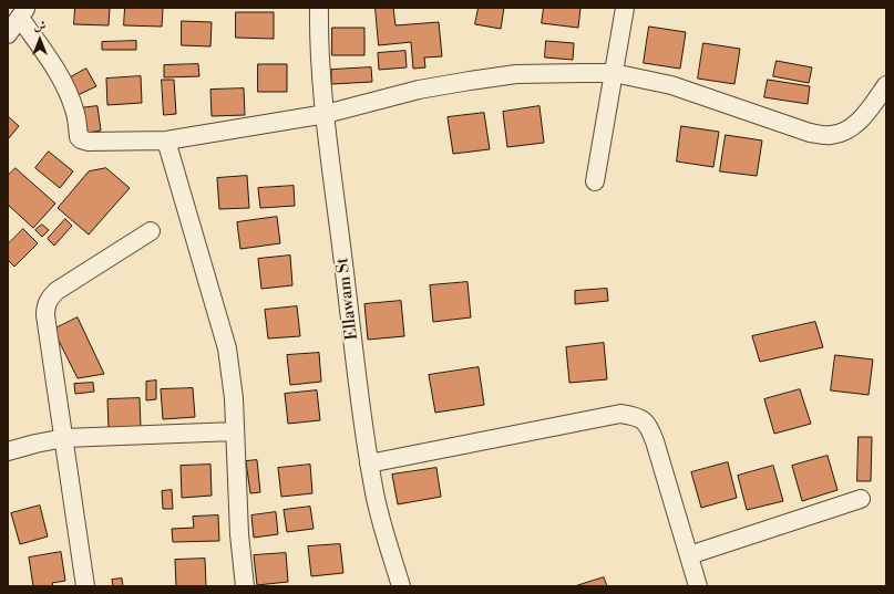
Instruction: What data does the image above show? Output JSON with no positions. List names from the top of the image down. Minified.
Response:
{"streets":{"street":["Ellawam St"]},"north":"top"}
